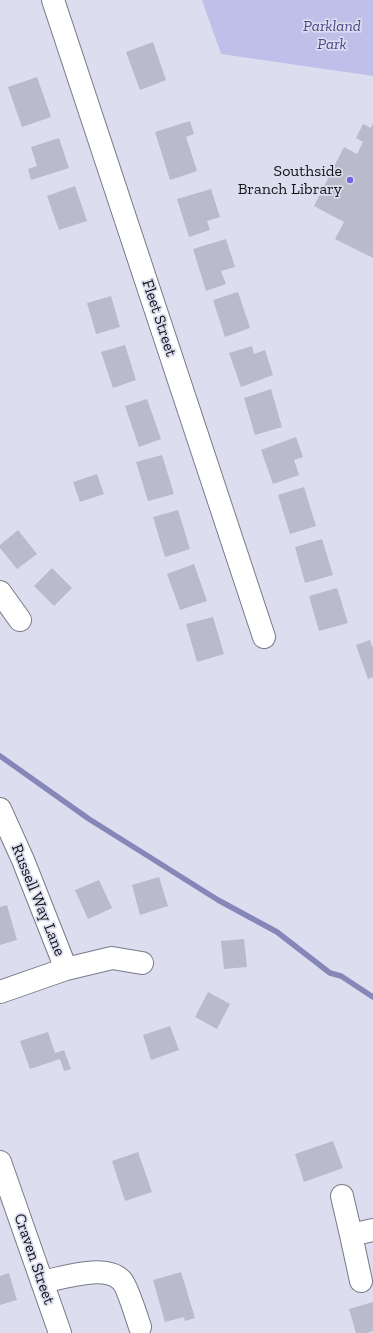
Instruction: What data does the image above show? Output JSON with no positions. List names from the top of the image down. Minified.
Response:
{"streets":{"street":["Fleet Street","Russell Way Lane","Craven Street"]},"parks":["Parkland Park"],"places":["Southside Branch Library"]}
